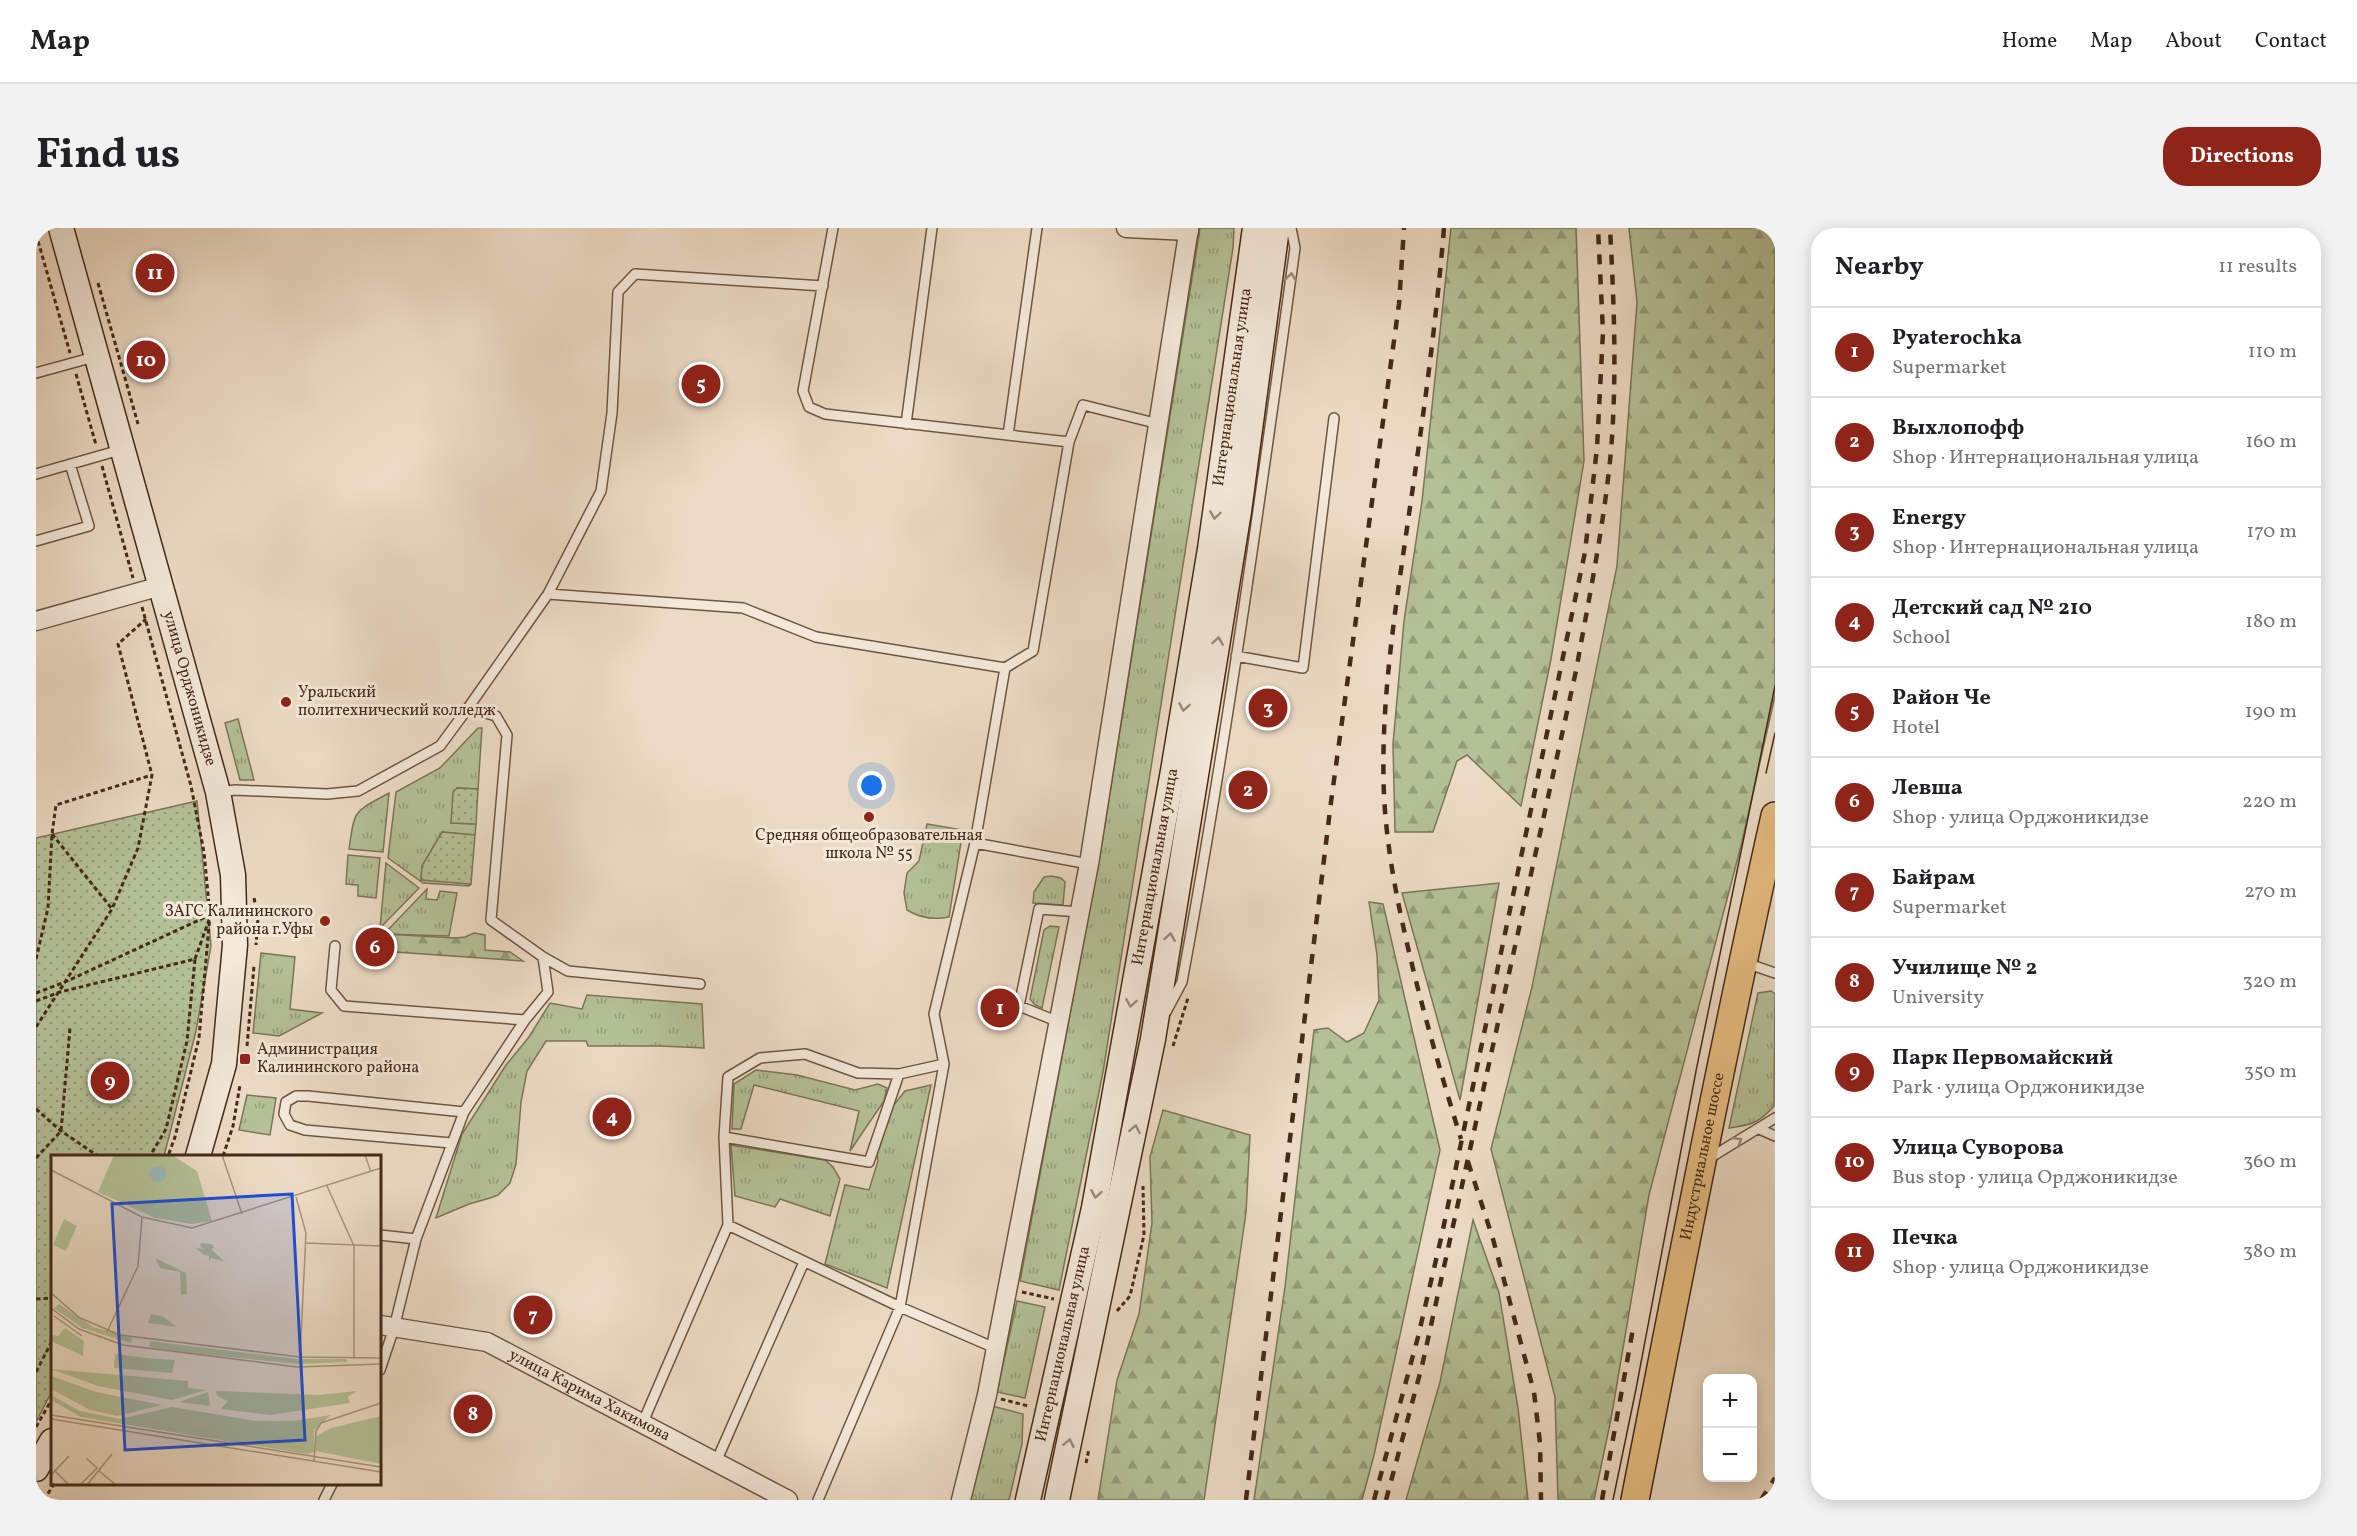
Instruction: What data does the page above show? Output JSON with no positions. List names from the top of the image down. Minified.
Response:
{"streets":{"main road":["Интернациональная улица","улица Орджоникидзе","Индустриальное шоссе"],"street":["улица Карима Хакимова"]},"places":{"other":["Уральский политехнический колледж","Средняя общеобразовательная школа № 55","ЗАГС Калининского района г.Уфы"],"transit":["Администрация Калининского района"]},"page":{"header":"Map","nav":["Home","Map","About","Contact"],"title":"Find us","buttons":"Directions","heading":["Nearby","11 results"],"pins":["11","10","5","3","2","6","1","9","4","7","8"],"list":[{"mark":"1","name":"Pyaterochka","note":"Supermarket","value":"110 m"},{"mark":"2","name":"Выхлопофф","note":"Shop · Интернациональная улица","value":"160 m"},{"mark":"3","name":"Energy","note":"Shop · Интернациональная улица","value":"170 m"},{"mark":"4","name":"Детский сад № 210","note":"School","value":"180 m"},{"mark":"5","name":"Район Че","note":"Hotel","value":"190 m"},{"mark":"6","name":"Левша","note":"Shop · улица Орджоникидзе","value":"220 m"},{"mark":"7","name":"Байрам","note":"Supermarket","value":"270 m"},{"mark":"8","name":"Училище № 2","note":"University","value":"320 m"},{"mark":"9","name":"Парк Первомайский","note":"Park · улица Орджоникидзе","value":"350 m"},{"mark":"10","name":"Улица Суворова","note":"Bus stop · улица Орджоникидзе","value":"360 m"},{"mark":"11","name":"Печка","note":"Shop · улица Орджоникидзе","value":"380 m"}],"map_buttons":["+","−"]}}
